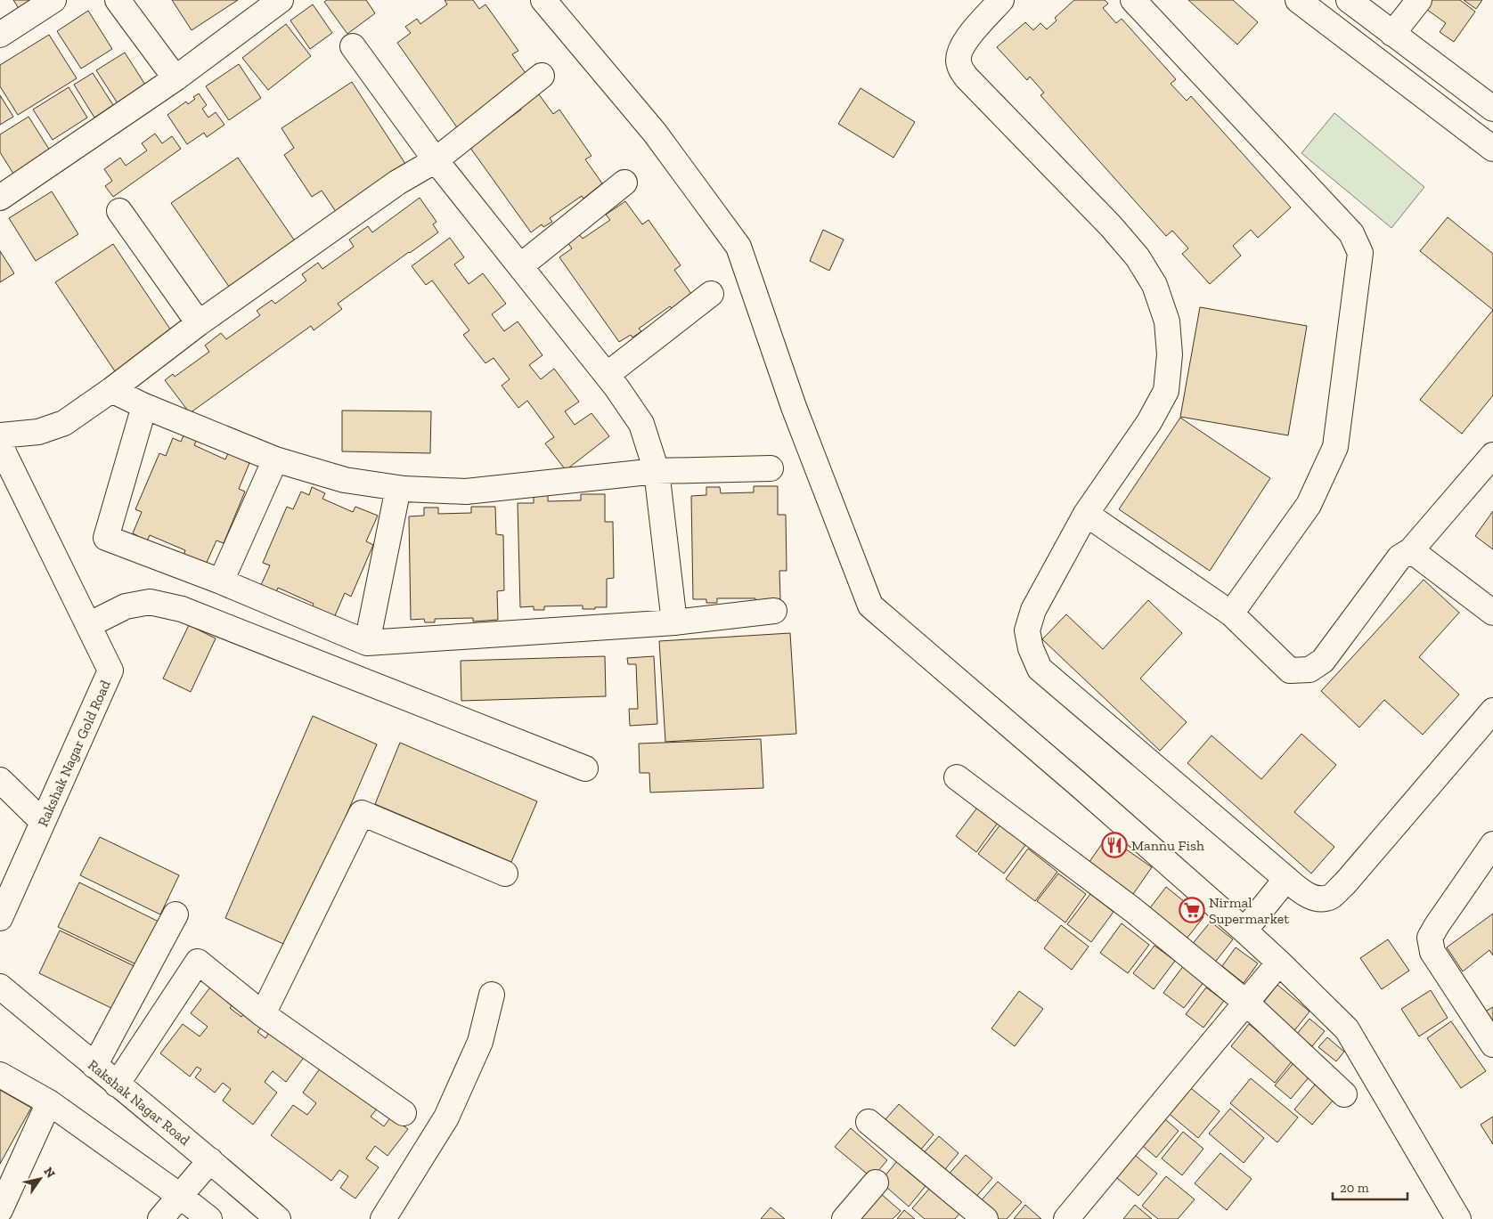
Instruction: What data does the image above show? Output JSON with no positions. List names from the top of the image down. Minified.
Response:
{"streets":{"street":["Rakshak Nagar Gold Road","Rakshak Nagar Road"]},"places":{"restaurant":["Mannu Fish"],"supermarket":["Nirmal Supermarket"]},"scale_bar":"20 m","north":"top right"}
